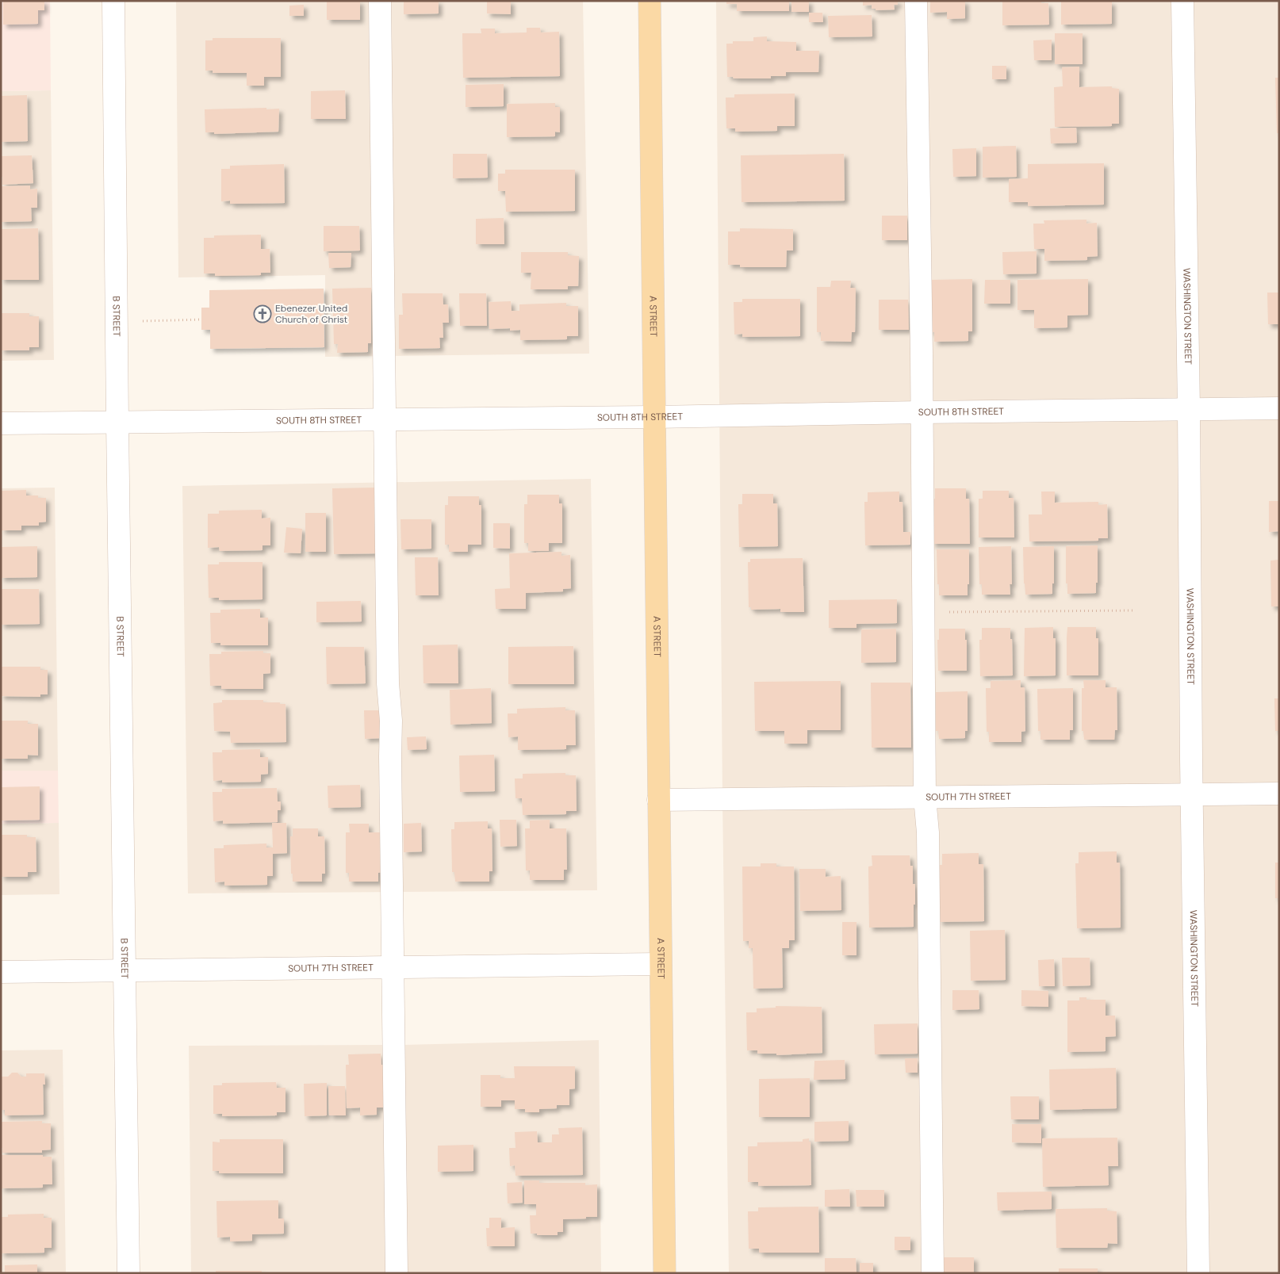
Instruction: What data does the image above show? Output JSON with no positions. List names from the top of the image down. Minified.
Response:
{"streets":{"main road":["A STREET"],"street":["B STREET","WASHINGTON STREET","SOUTH 8TH STREET","SOUTH 7TH STREET"]},"crossings":[["B STREET","SOUTH 8TH STREET"],["B STREET","SOUTH 7TH STREET"],["A STREET","SOUTH 8TH STREET"],["A STREET","SOUTH 7TH STREET"],["WASHINGTON STREET","SOUTH 8TH STREET"],["WASHINGTON STREET","SOUTH 7TH STREET"]],"places":{"church":["Ebenezer United Church of Christ"]}}
